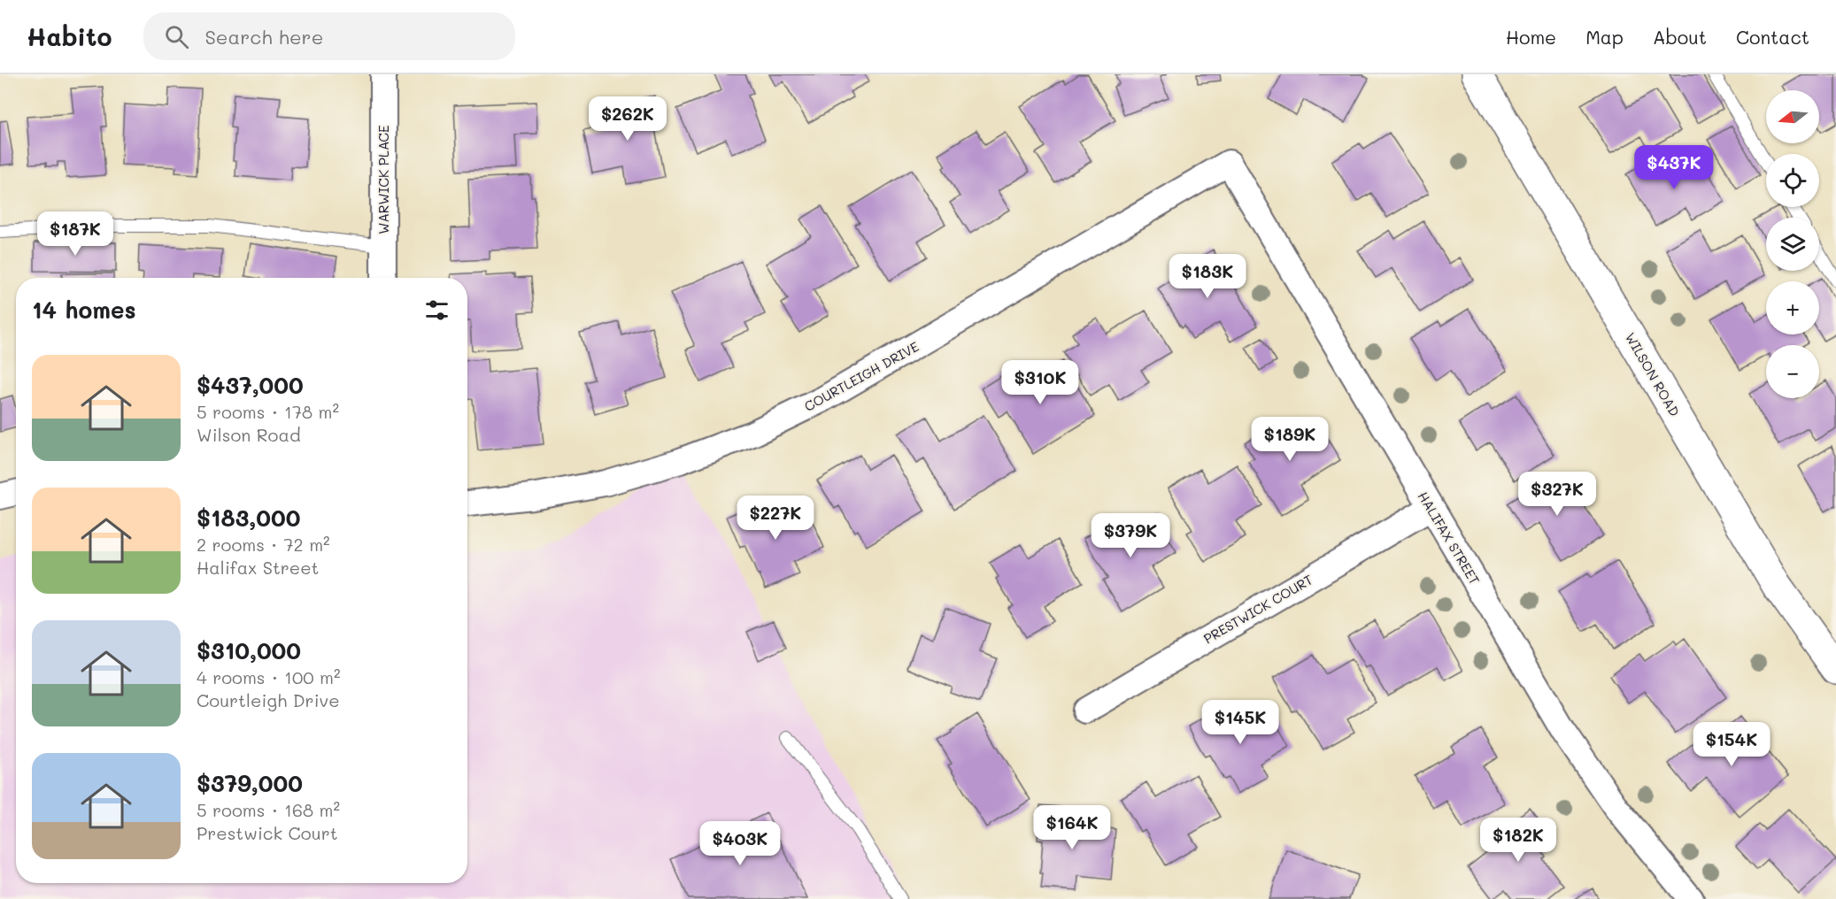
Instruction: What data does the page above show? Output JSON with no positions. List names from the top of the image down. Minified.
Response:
{"streets":{"street":["WARWICK PLACE","WILSON ROAD","COURTLEIGH DRIVE","HALIFAX STREET","PRESTWICK COURT"]},"crossings":[["COURTLEIGH DRIVE","HALIFAX STREET"],["HALIFAX STREET","PRESTWICK COURT"]],"north":"left","page":{"header":"Habito","search":"Search here","nav":["Home","Map","About","Contact"],"map_buttons":["+","−"],"price":["$262K","$437K","$187K","$183K","$310K","$189K","$327K","$227K","$379K","$145K","$154K","$164K","$182K","$403K"],"heading":"14 homes","list":[{"name":"$437,000","note":"5 rooms · 178 m² · Wilson Road"},{"name":"$183,000","note":"2 rooms · 72 m² · Halifax Street"},{"name":"$310,000","note":"4 rooms · 100 m² · Courtleigh Drive"},{"name":"$379,000","note":"5 rooms · 168 m² · Prestwick Court"}]}}
